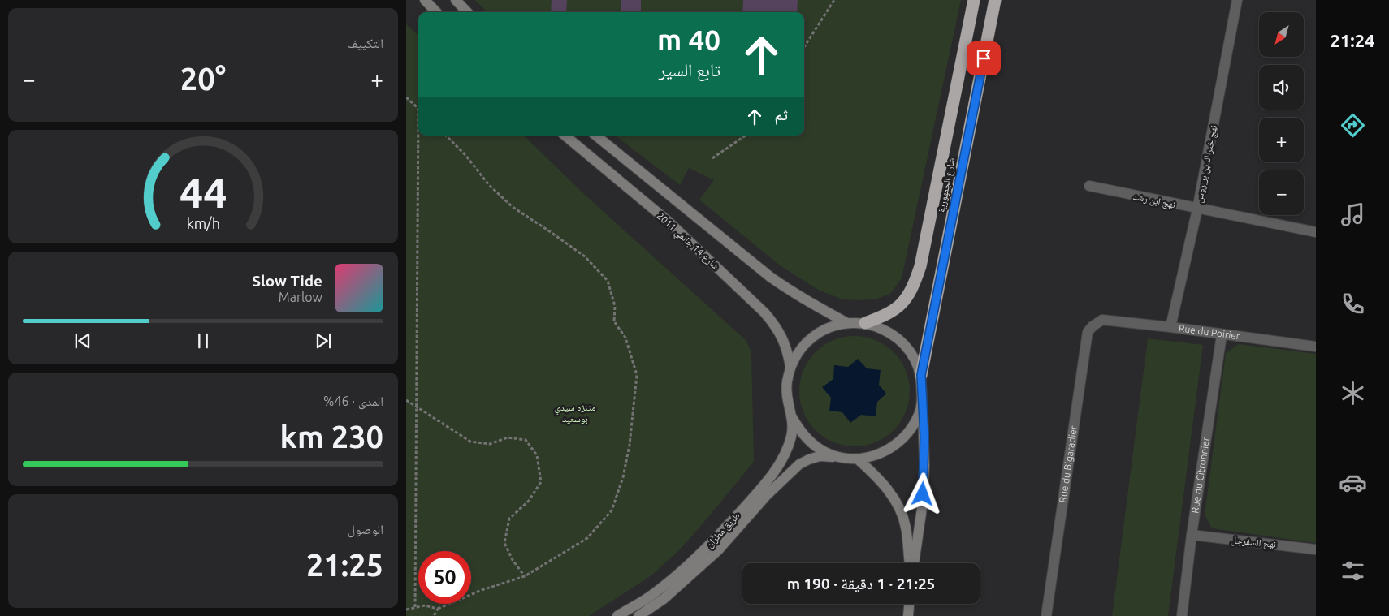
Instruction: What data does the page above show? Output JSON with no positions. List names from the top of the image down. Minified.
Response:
{"streets":{"highway":["شارع الجمهورية"],"main road":["شارع 14 جانفي 2011","طريق مطران"],"street":["نهج خير الدين بربروس","نهج ابن رشد","Rue du Poirier","Rue du Bigaradier","Rue du Citronnier","نهج السفرجل"]},"crossings":[["نهج خير الدين بربروس","نهج ابن رشد"],["نهج خير الدين بربروس","Rue du Poirier"],["شارع الجمهورية","شارع 14 جانفي 2011"],["شارع الجمهورية","طريق مطران"],["شارع 14 جانفي 2011","طريق مطران"],["Rue du Poirier","Rue du Bigaradier"],["Rue du Poirier","Rue du Citronnier"],["Rue du Citronnier","نهج السفرجل"]],"parks":["متنزه سيدي بوسعيد"],"north":"bottom left","page":{"tabs":"21:24","tile":["التكييف",["المدى · 46%","230 km"],["الوصول","21:25"]],"map_buttons":["+","−"],"turn":["40 m","تابع السير"],"heat":["−","20°","+"],"then":"ثم","song":["Slow Tide","Marlow"],"limit":"50","trip":"21:25 · 1 دقيقة · 190 m","gauge":["44","km/h"]}}
